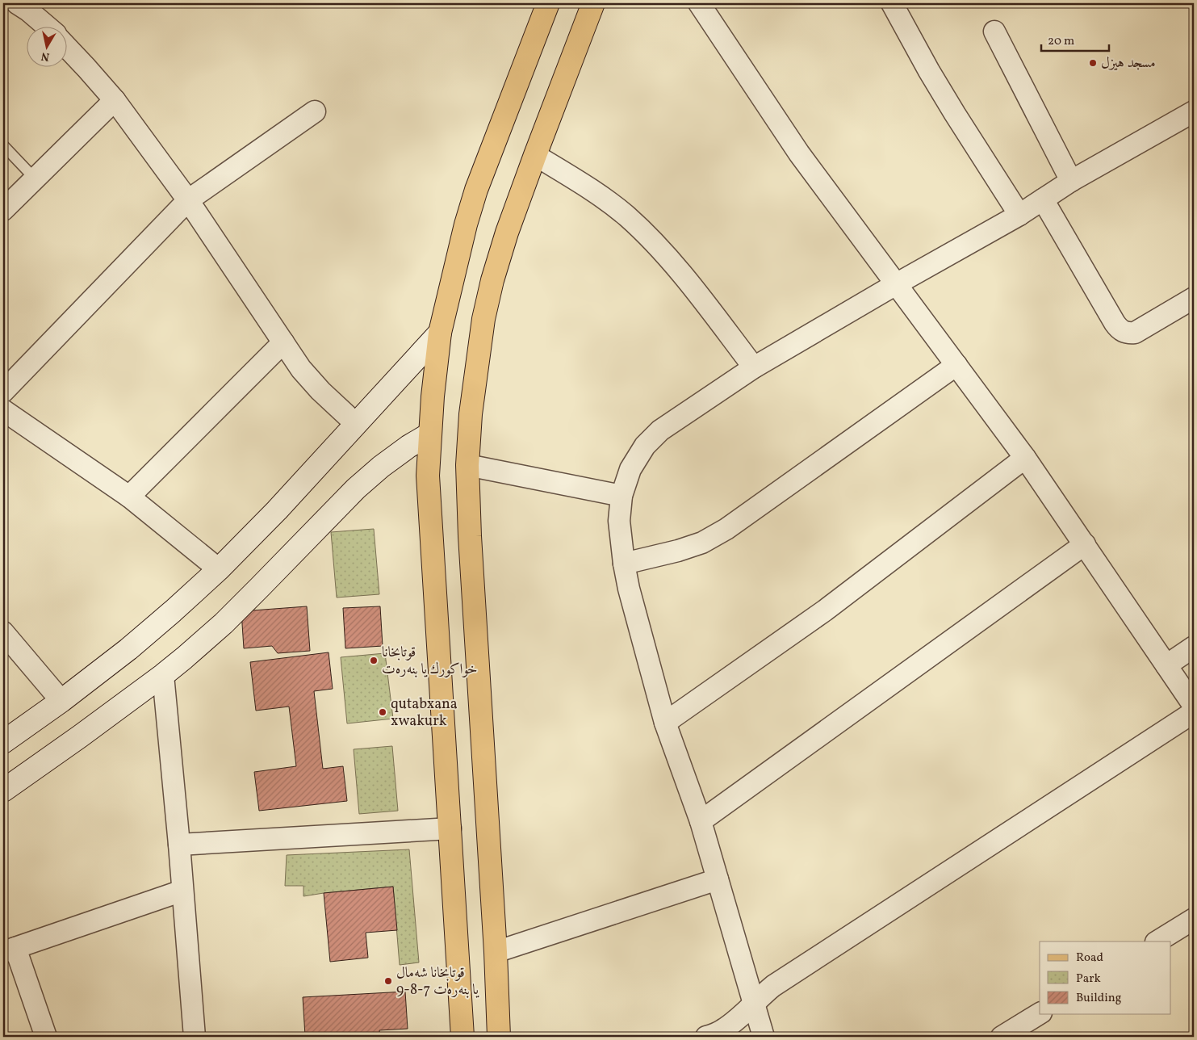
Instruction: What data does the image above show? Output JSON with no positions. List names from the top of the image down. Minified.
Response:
{"places":["مسجد هيزل","قوتابخانا خواکورك یا بنەرەت","qutabxana xwakurk","قوتابخانا شەمال یا بنەرەت 7-8-9"],"legend":["Road","Park","Building"],"scale_bar":"20 m","north":"bottom"}
